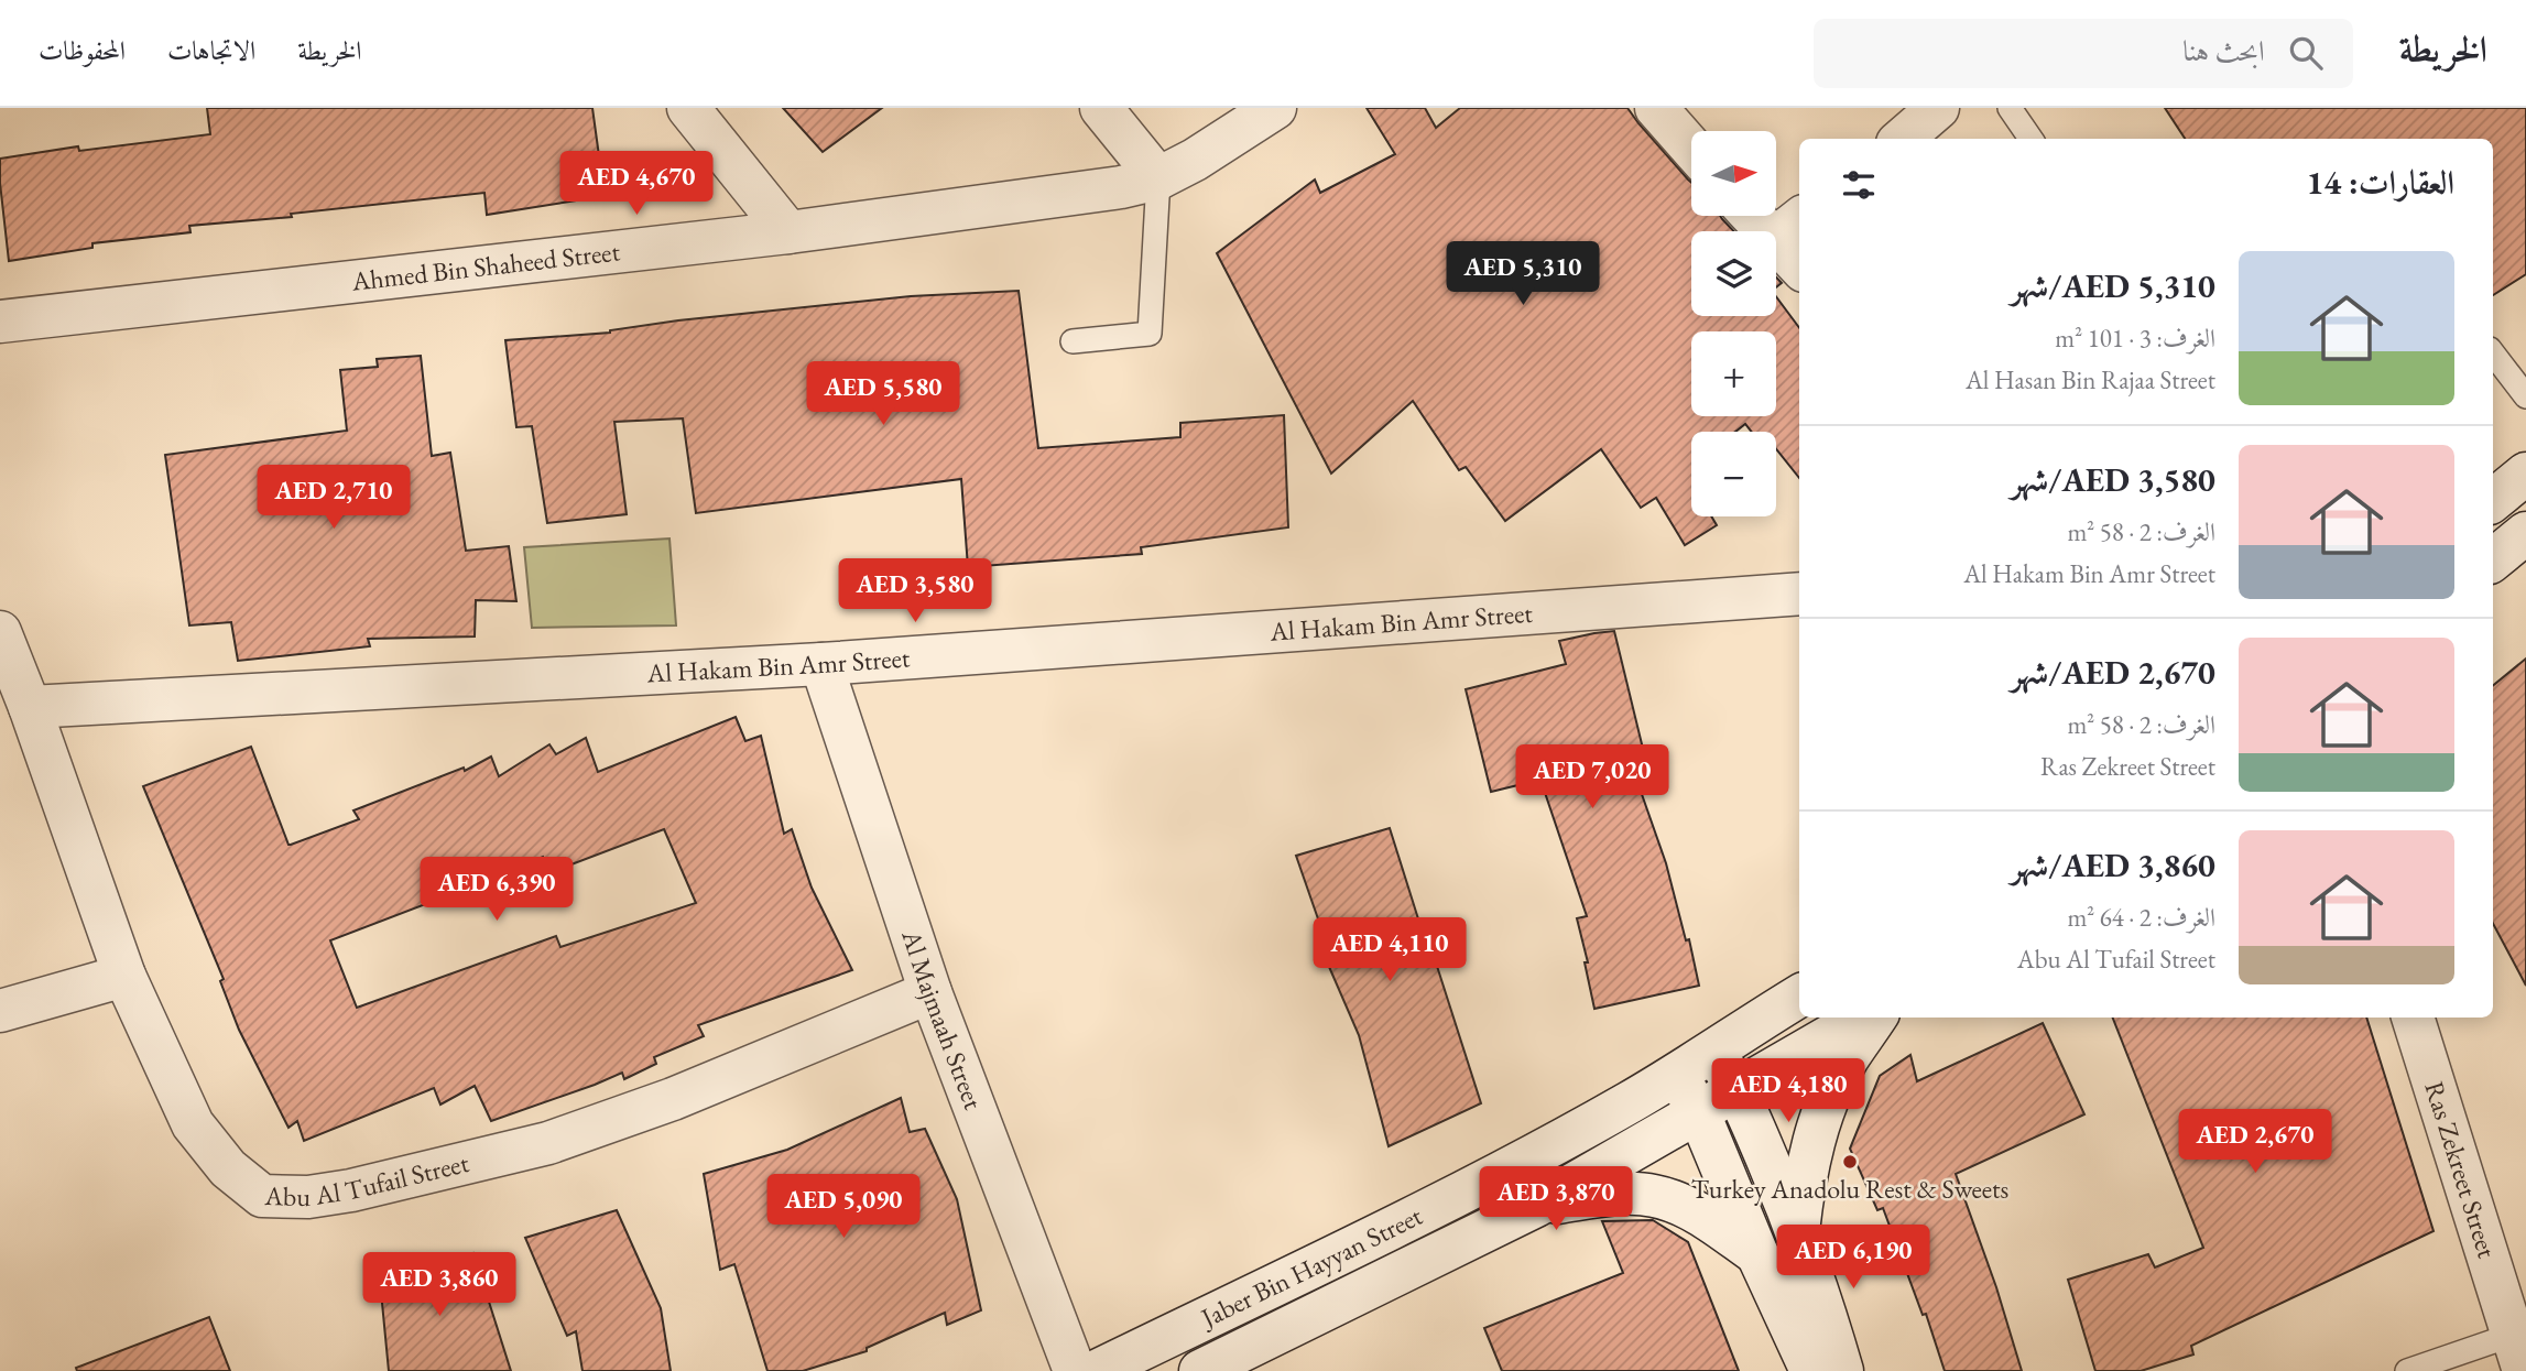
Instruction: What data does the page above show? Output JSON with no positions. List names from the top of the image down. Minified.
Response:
{"streets":{"street":["Ahmed Bin Shaheed Street","Al Hakam Bin Amr Street","Al Majmaah Street","Ras Zekreet Street","Abu Al Tufail Street","Jaber Bin Hayyan Street"]},"crossings":[["Al Hakam Bin Amr Street","Al Majmaah Street"],["Al Hakam Bin Amr Street","Abu Al Tufail Street"],["Al Majmaah Street","Abu Al Tufail Street"]],"places":["Turkey Anadolu Rest & Sweets"],"north":"right","page":{"header":"الخريطة","search":"ابحث هنا","nav":["الخريطة","الاتجاهات","المحفوظات"],"map_buttons":["+","−"],"heading":"العقارات: 14","price":["AED 4,670","AED 5,310","AED 5,580","AED 2,710","AED 3,580","AED 7,020","AED 6,390","AED 4,110","AED 4,180","AED 2,670","AED 3,870","AED 5,090","AED 6,190","AED 3,860"],"list":[{"name":"AED 5,310/شهر","note":"الغرف: 3 · 101 m² · Al Hasan Bin Rajaa Street"},{"name":"AED 3,580/شهر","note":"الغرف: 2 · 58 m² · Al Hakam Bin Amr Street"},{"name":"AED 2,670/شهر","note":"الغرف: 2 · 58 m² · Ras Zekreet Street"},{"name":"AED 3,860/شهر","note":"الغرف: 2 · 64 m² · Abu Al Tufail Street"}]}}
